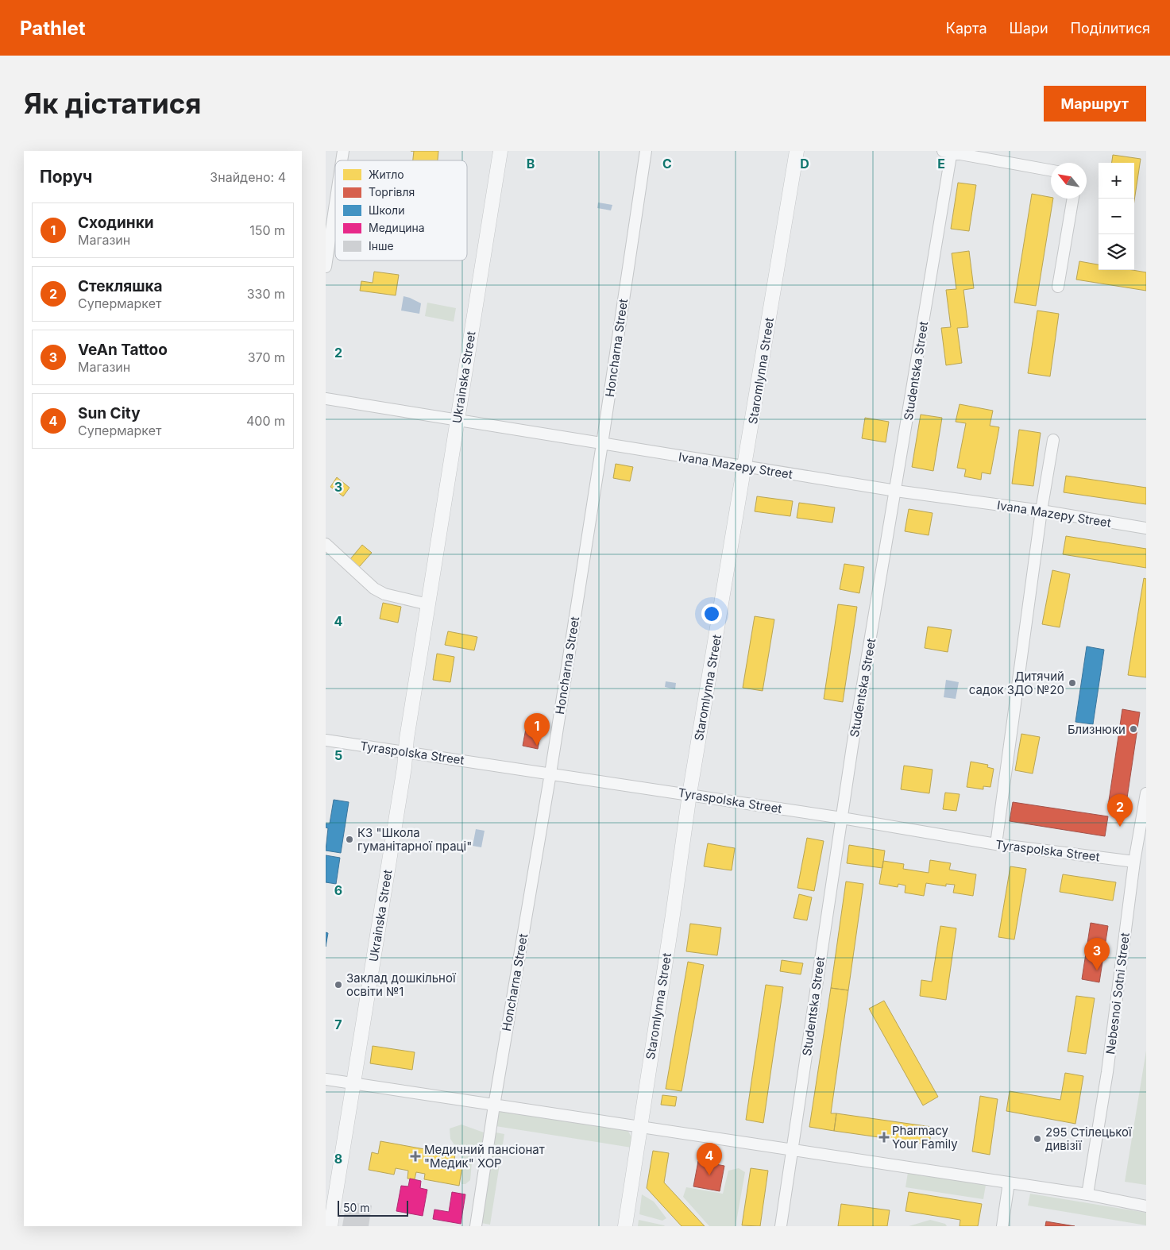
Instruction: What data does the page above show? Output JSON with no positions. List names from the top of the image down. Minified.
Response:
{"streets":{"street":["Honcharna Street","Staromlynna Street","Studentska Street","Ukrainska Street","Ivana Mazepy Street","Tyraspolska Street","Nebesnoi Sotni Street"]},"crossings":[["Honcharna Street","Ivana Mazepy Street"],["Honcharna Street","Tyraspolska Street"],["Staromlynna Street","Ivana Mazepy Street"],["Staromlynna Street","Tyraspolska Street"],["Studentska Street","Ivana Mazepy Street"],["Studentska Street","Tyraspolska Street"],["Ukrainska Street","Ivana Mazepy Street"],["Ukrainska Street","Tyraspolska Street"],["Tyraspolska Street","Nebesnoi Sotni Street"]],"places":{"other":["Дитячий садок ЗДО №20","Близнюки","КЗ \"Школа гуманітарної праці\"","Заклад дошкільної освіти №1","295 Стілецької дивізії"],"health":["Pharmacy Your Family","Медичний пансіонат \"Медик\" ХОР"]},"legend":["Житло","Торгівля","Школи","Медицина","Інше"],"scale_bar":"50 m","north":"top left","page":{"header":"Pathlet","nav":["Карта","Шари","Поділитися"],"buttons":"Маршрут","title":"Як дістатися","heading":["Поруч","Знайдено: 4"],"map_buttons":["+","−"],"list":[{"mark":"1","name":"Сходинки","note":"Магазин","value":"150 m"},{"mark":"2","name":"Стекляшка","note":"Супермаркет","value":"330 m"},{"mark":"3","name":"VeAn Tattoo","note":"Магазин","value":"370 m"},{"mark":"4","name":"Sun City","note":"Супермаркет","value":"400 m"}],"pins":["1","2","3","4"],"scale":"50 m"},"grid":{"columns":["B","C","D","E"],"rows":["2","3","4","5","6","7","8"]}}
